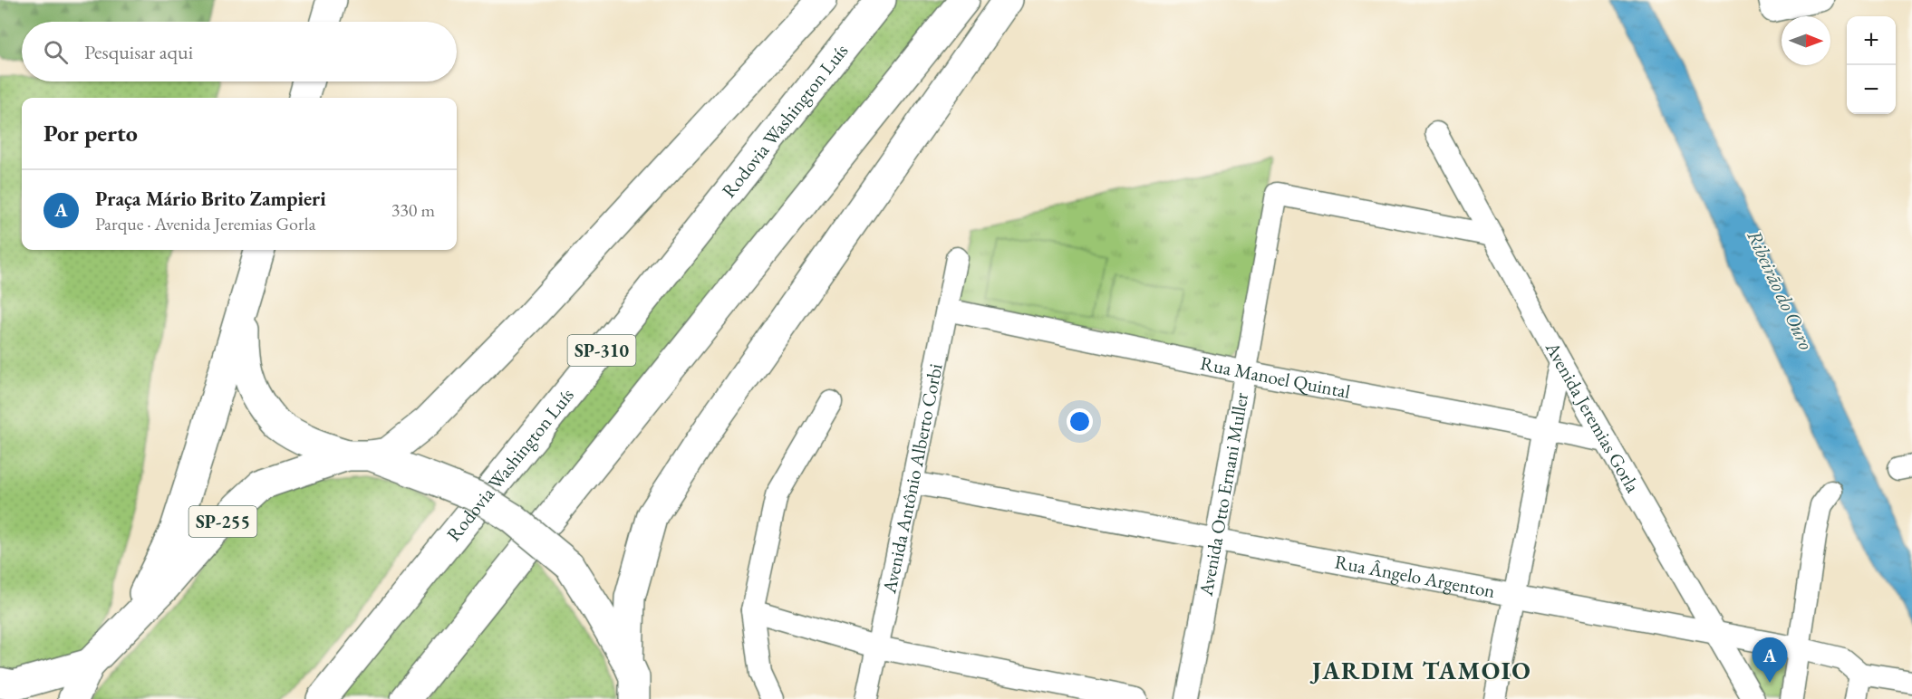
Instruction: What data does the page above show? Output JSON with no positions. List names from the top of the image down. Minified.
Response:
{"streets":{"highway":["Rodovia Washington Luís","SP-310","SP-255"],"street":["Rua Manoel Quintal","Avenida Jeremias Gorla","Avenida Antônio Alberto Corbi","Avenida Otto Ernani Muller","Rua Ângelo Argenton"]},"crossings":[["Rua Manoel Quintal","Avenida Jeremias Gorla"],["Rua Manoel Quintal","Avenida Antônio Alberto Corbi"],["Rua Manoel Quintal","Avenida Otto Ernani Muller"],["Avenida Jeremias Gorla","Avenida Otto Ernani Muller"],["Avenida Jeremias Gorla","Rua Ângelo Argenton"],["Avenida Antônio Alberto Corbi","Rua Ângelo Argenton"],["Avenida Otto Ernani Muller","Rua Ângelo Argenton"]],"districts":["JARDIM TAMOIO"],"water":["Ribeirão do Ouro"],"north":"right","page":{"map_buttons":["+","−"],"search":"Pesquisar aqui","heading":"Por perto","list":[{"mark":"A","name":"Praça Mário Brito Zampieri","note":"Parque · Avenida Jeremias Gorla","value":"330 m"}],"pins":"A"}}
